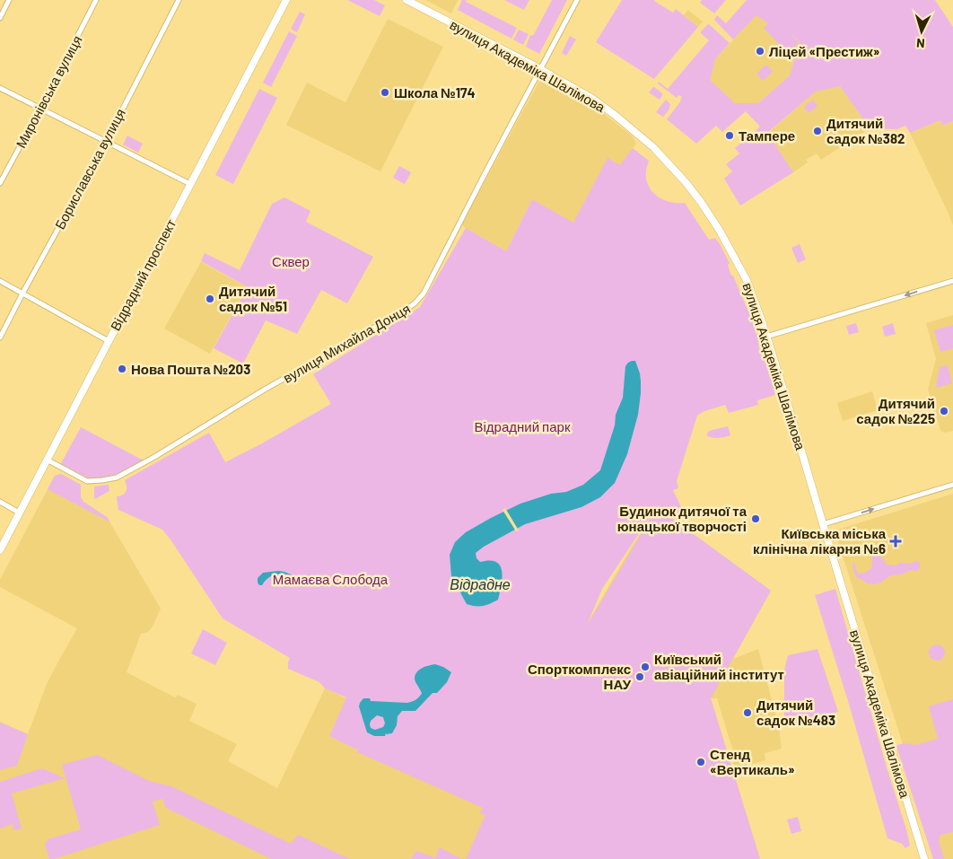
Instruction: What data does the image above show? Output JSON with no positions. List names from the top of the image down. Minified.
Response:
{"streets":{"street":["вулиця Академіка Шалімова","Миронівська вулиця","Бориславська вулиця","Відрадний проспект","вулиця Михайла Донця"]},"crossings":[["вулиця Академіка Шалімова","вулиця Михайла Донця"],["Відрадний проспект","вулиця Михайла Донця"]],"water":["Відрадне"],"parks":["Сквер","Відрадний парк","Мамаєва Слобода"],"places":{"other":["Ліцей «Престиж»","Школа №174","Дитячий садок №382","Тампере","Дитячий садок №51","Нова Пошта №203","Дитячий садок №225","Будинок дитячої та юнацької творчості","Київський авіаційний інститут","Спорткомплекс НАУ","Дитячий садок №483","Стенд «Вертикаль»"],"health":["Київська міська клінічна лікарня №6"]},"north":"bottom"}
